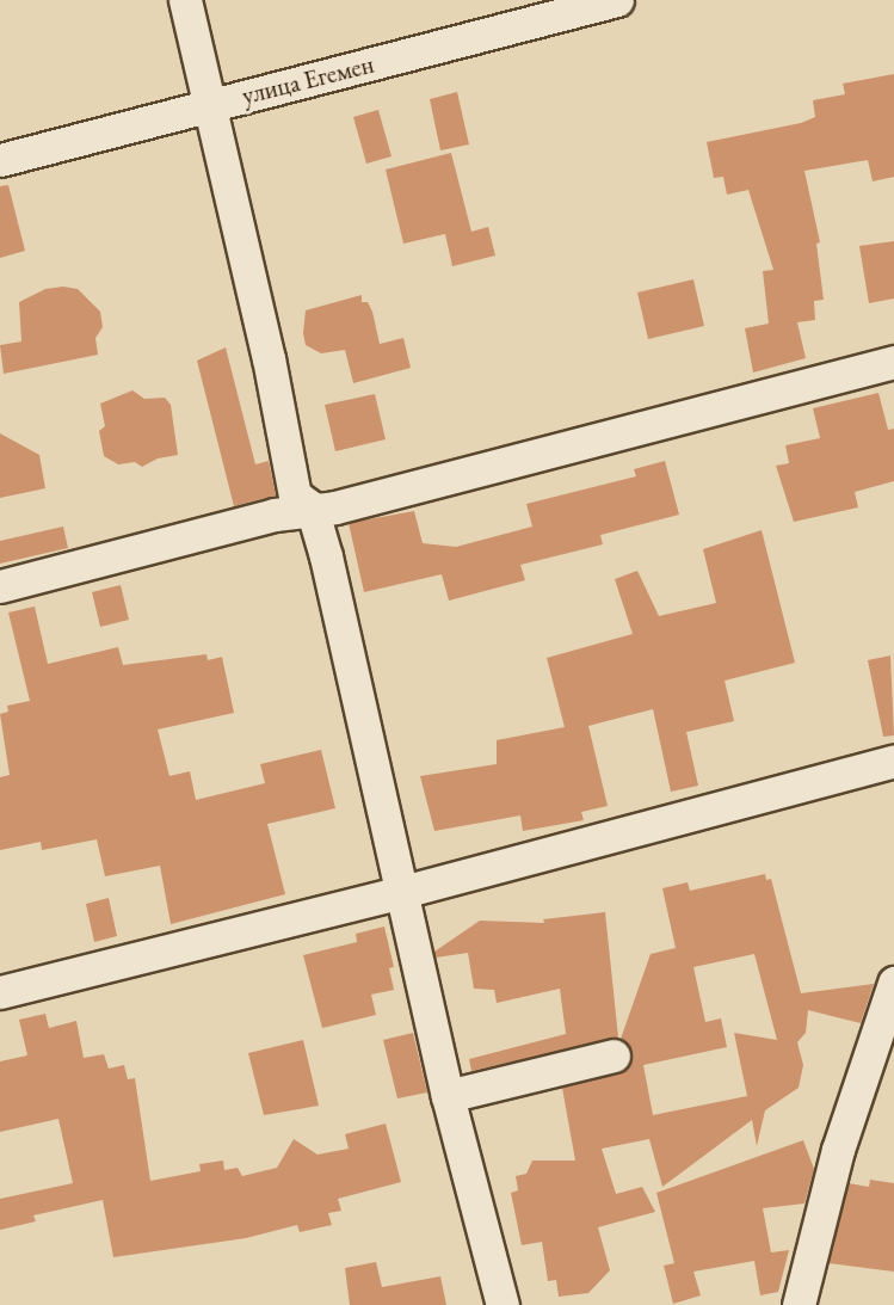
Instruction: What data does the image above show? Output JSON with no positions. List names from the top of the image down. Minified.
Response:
{"streets":{"street":["улица Егемен"]}}
